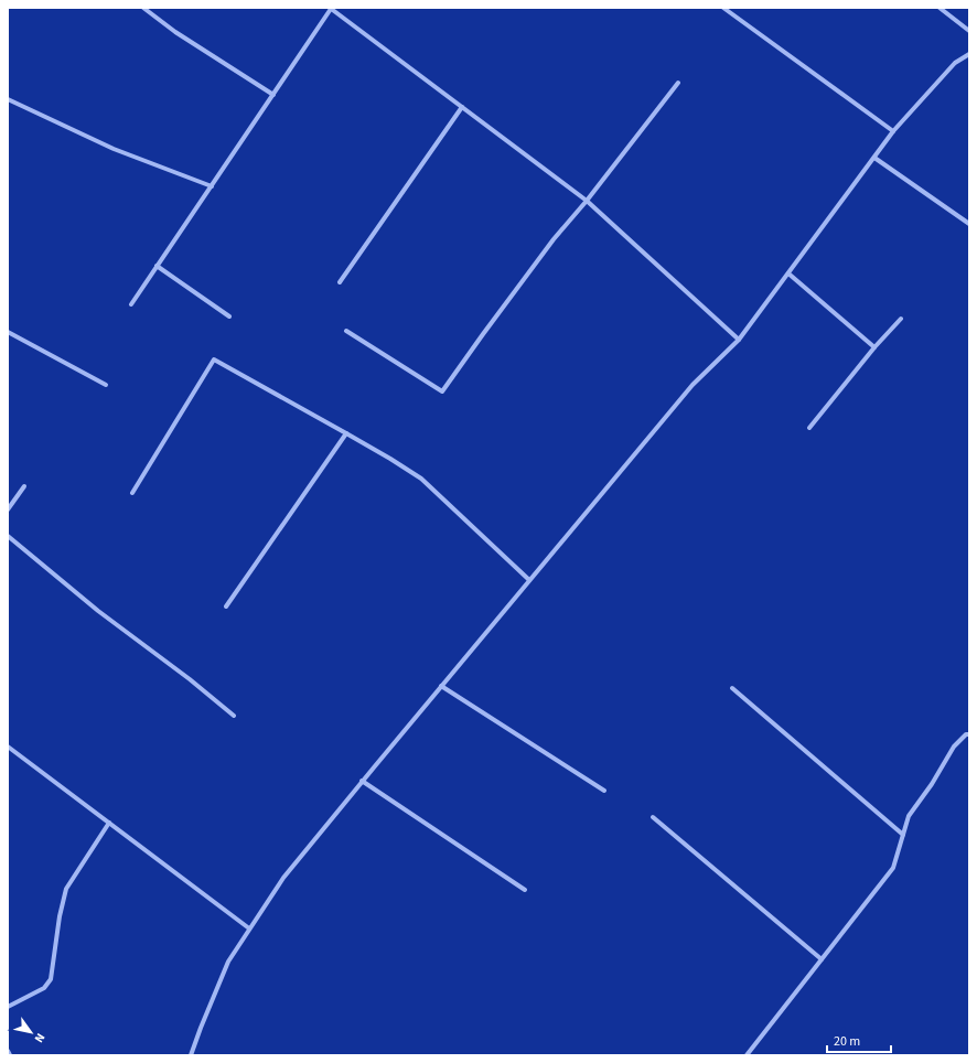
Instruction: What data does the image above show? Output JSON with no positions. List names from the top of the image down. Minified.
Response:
{"scale_bar":"20 m","north":"bottom right"}
